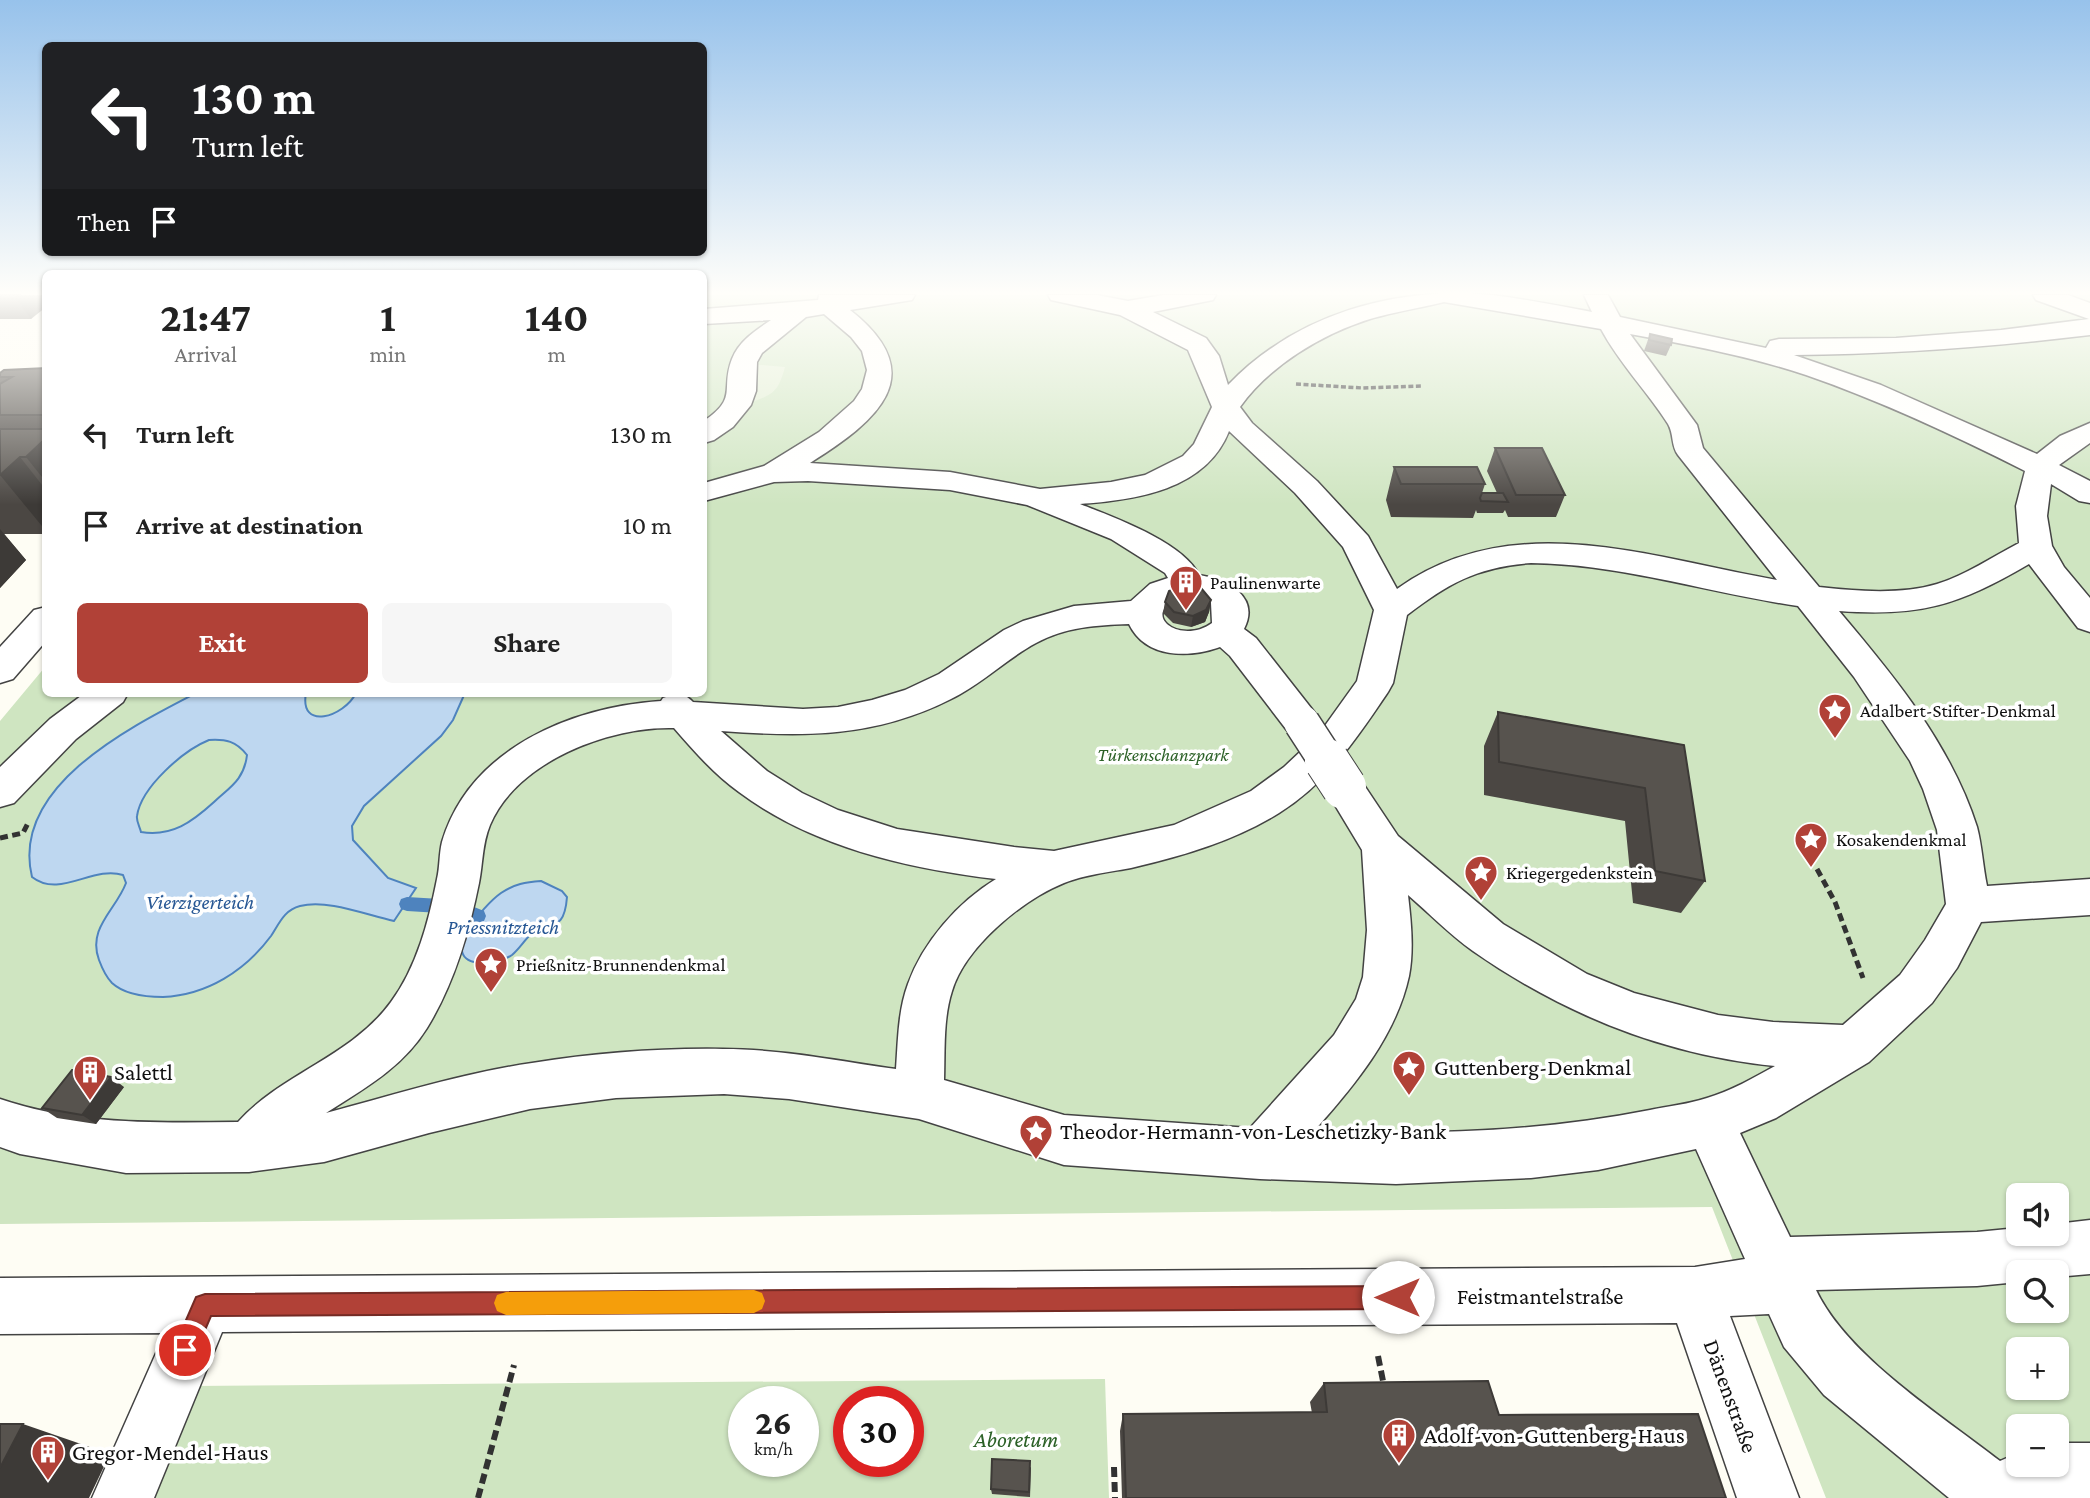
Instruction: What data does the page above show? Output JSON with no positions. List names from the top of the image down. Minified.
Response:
{"streets":{"street":["Feistmantelstraße","Dänenstraße"]},"crossings":[["Feistmantelstraße","Dänenstraße"]],"water":["Vierzigerteich","Priessnitzteich"],"parks":["Türkenschanzpark","Aboretum"],"places":{"building":["Paulinenwarte","Salettl","Adolf-von-Guttenberg-Haus","Gregor-Mendel-Haus"],"place":["Adalbert-Stifter-Denkmal","Kosakendenkmal","Kriegergedenkstein","Prießnitz-Brunnendenkmal","Guttenberg-Denkmal","Theodor-Hermann-von-Leschetizky-Bank"]},"page":{"turn":["130 m","Turn left"],"then":"Then","eta":["21:47","Arrival","1","min","140","m"],"list":[{"name":"Turn left","value":"130 m"},{"name":"Arrive at destination","value":"10 m"}],"buttons":["Exit","Share"],"map_buttons":["+","−"],"speed":"26 km/h","limit":"30"}}
